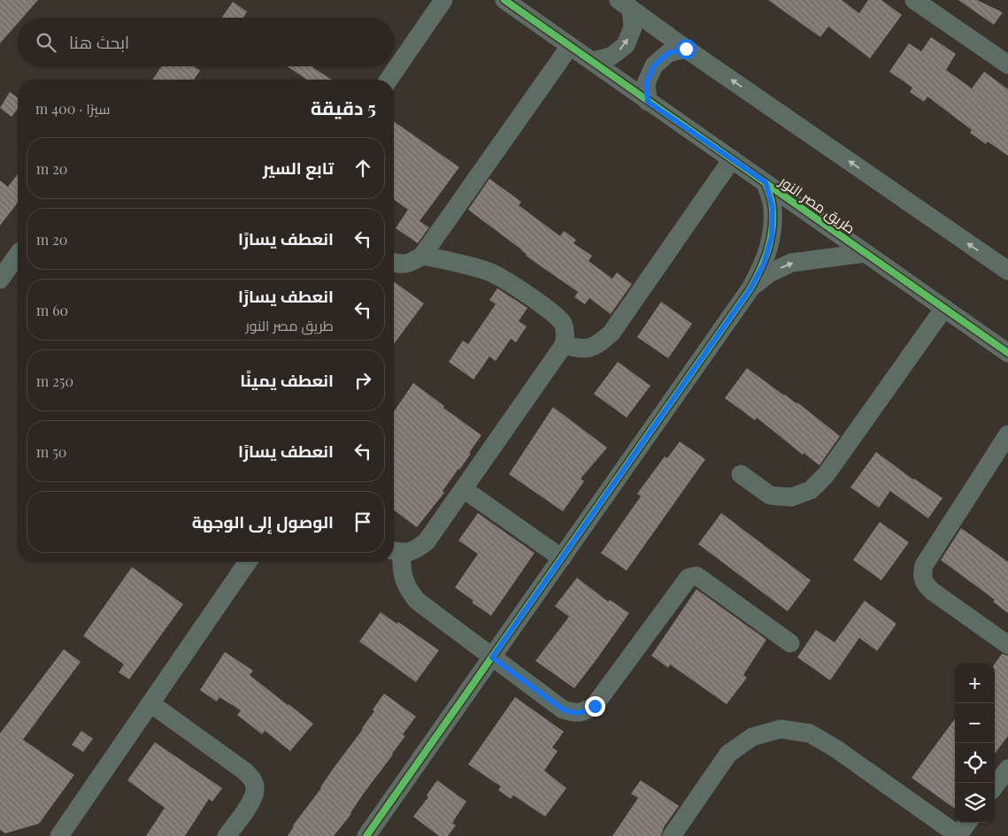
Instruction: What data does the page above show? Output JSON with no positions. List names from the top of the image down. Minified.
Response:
{"streets":{"street":["طريق مصر النور"]},"page":{"search":"ابحث هنا","heading":["5 دقيقة","سيرًا · 400 m"],"list":[["تابع السير","20 m"],["انعطف يسارًا","20 m"],["انعطف يسارًا","طريق مصر النور","60 m"],["انعطف يمينًا","250 m"],["انعطف يسارًا","50 m"],"الوصول إلى الوجهة"],"map_buttons":["+","−"]}}
